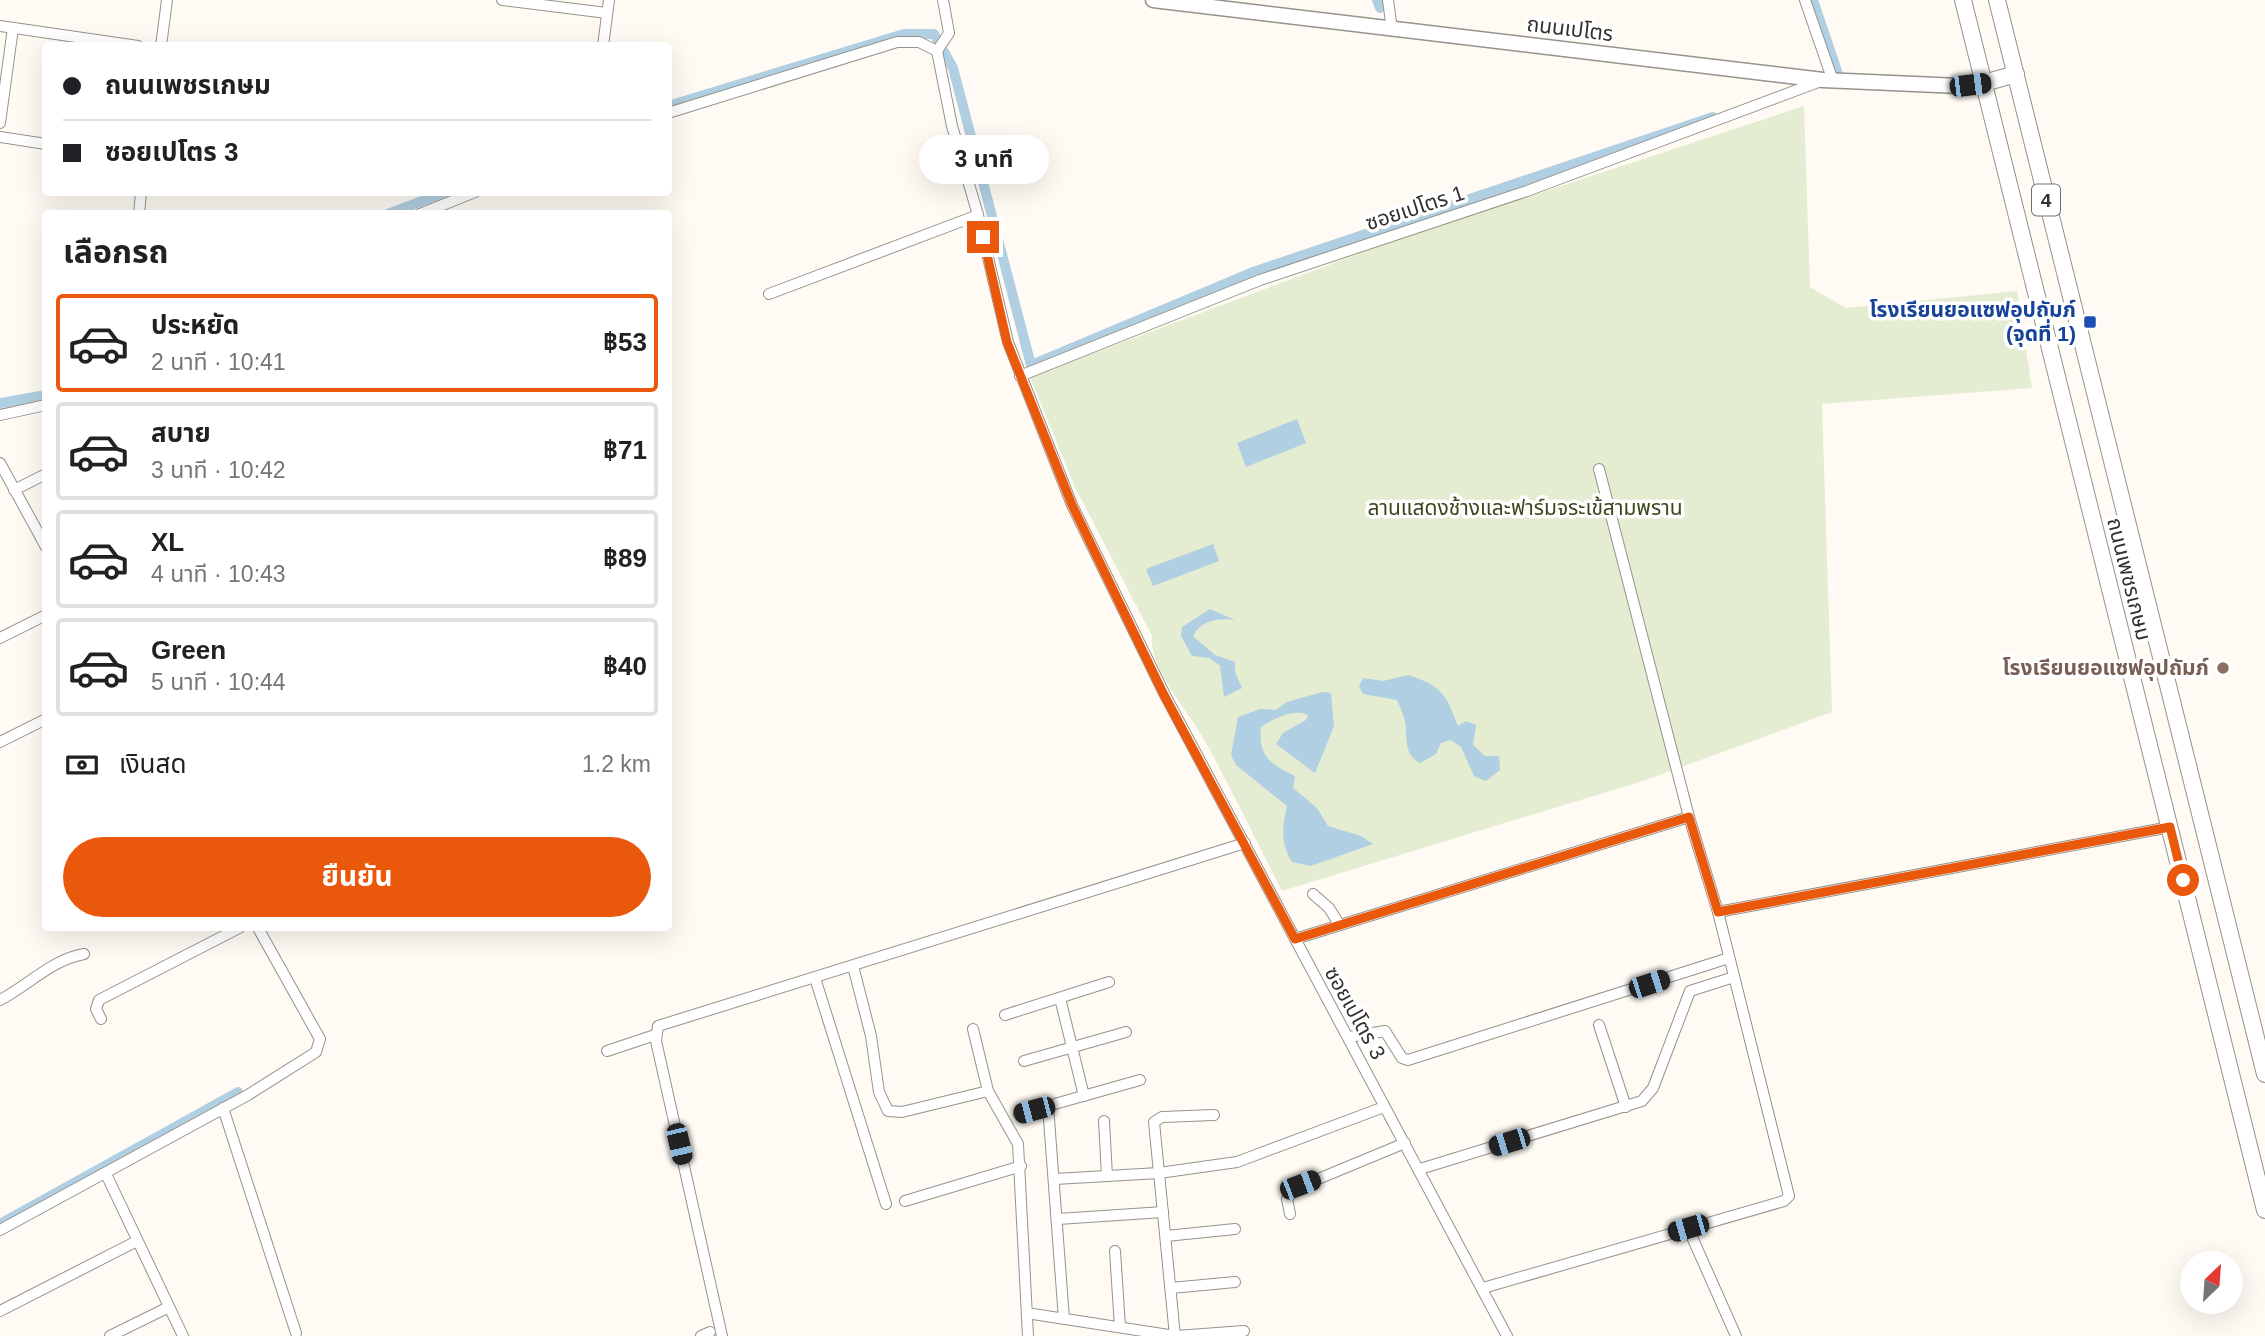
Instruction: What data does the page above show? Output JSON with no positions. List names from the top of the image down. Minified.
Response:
{"streets":{"main road":["4","ถนนเพชรเกษม"],"street":["ถนนเปโตร","ซอยเปโตร 1","ซอยเปโตร 3"]},"crossings":[["ถนนเปโตร","ซอยเปโตร 1"],["ถนนเปโตร","ถนนเพชรเกษม"],["ซอยเปโตร 1","ซอยเปโตร 3"]],"parks":["ลานแสดงช้างและฟาร์มจระเข้สามพราน"],"places":{"transit":["โรงเรียนยอแซฟอุปถัมภ์ (จุดที่ 1)"],"other":["โรงเรียนยอแซฟอุปถัมภ์"]},"north":"top right","page":{"banner":["ถนนเพชรเกษม","ซอยเปโตร 3"],"bubble":"3 นาที","heading":"เลือกรถ","list":[{"name":"ประหยัด","note":"2 นาที · 10:41","value":"฿53"},{"name":"สบาย","note":"3 นาที · 10:42","value":"฿71"},{"name":"XL","note":"4 นาที · 10:43","value":"฿89"},{"name":"Green","note":"5 นาที · 10:44","value":"฿40"}],"pay":["เงินสด","1.2 km"],"buttons":"ยืนยัน"}}
